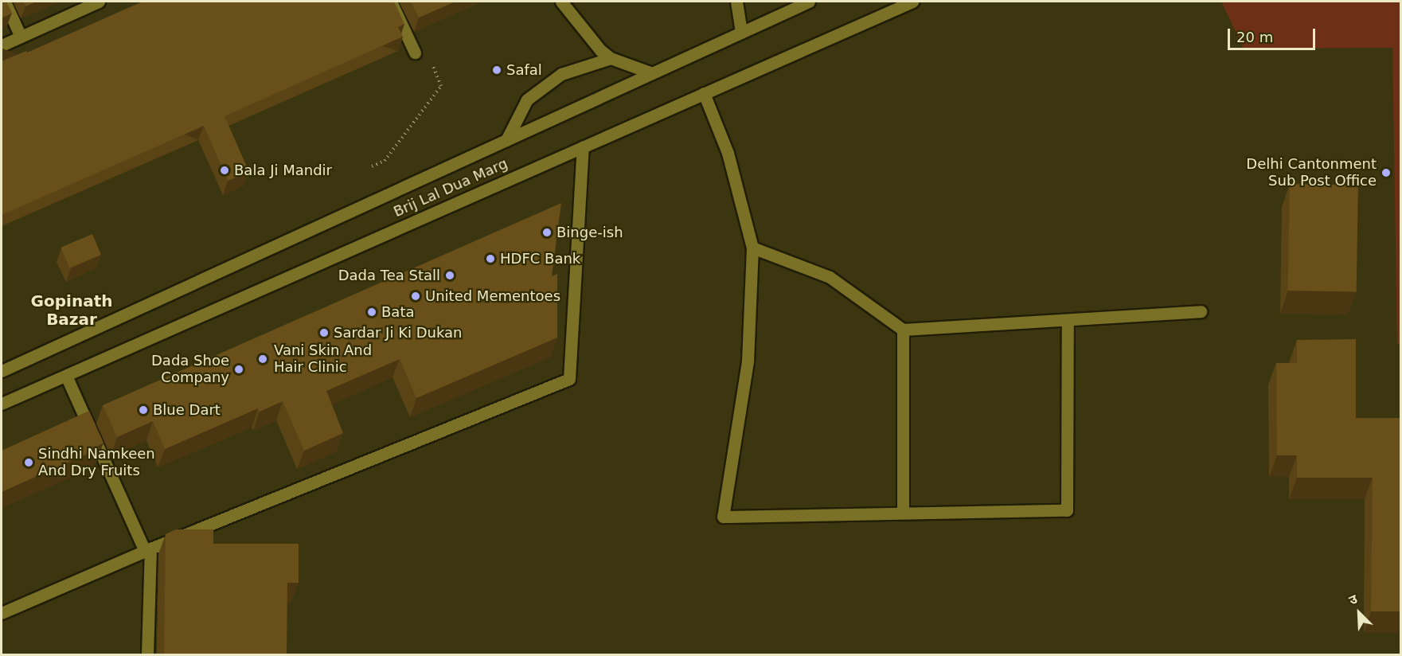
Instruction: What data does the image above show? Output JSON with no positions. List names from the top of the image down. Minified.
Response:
{"streets":{"street":["Brij Lal Dua Marg"]},"districts":["Gopinath Bazar"],"places":["Safal","Bala Ji Mandir","Delhi Cantonment Sub Post Office","Binge-ish","HDFC Bank","Dada Tea Stall","United Mementoes","Bata","Sardar Ji Ki Dukan","Vani Skin And Hair Clinic","Dada Shoe Company","Blue Dart","Sindhi Namkeen And Dry Fruits"],"scale_bar":"20 m","north":"top left"}
